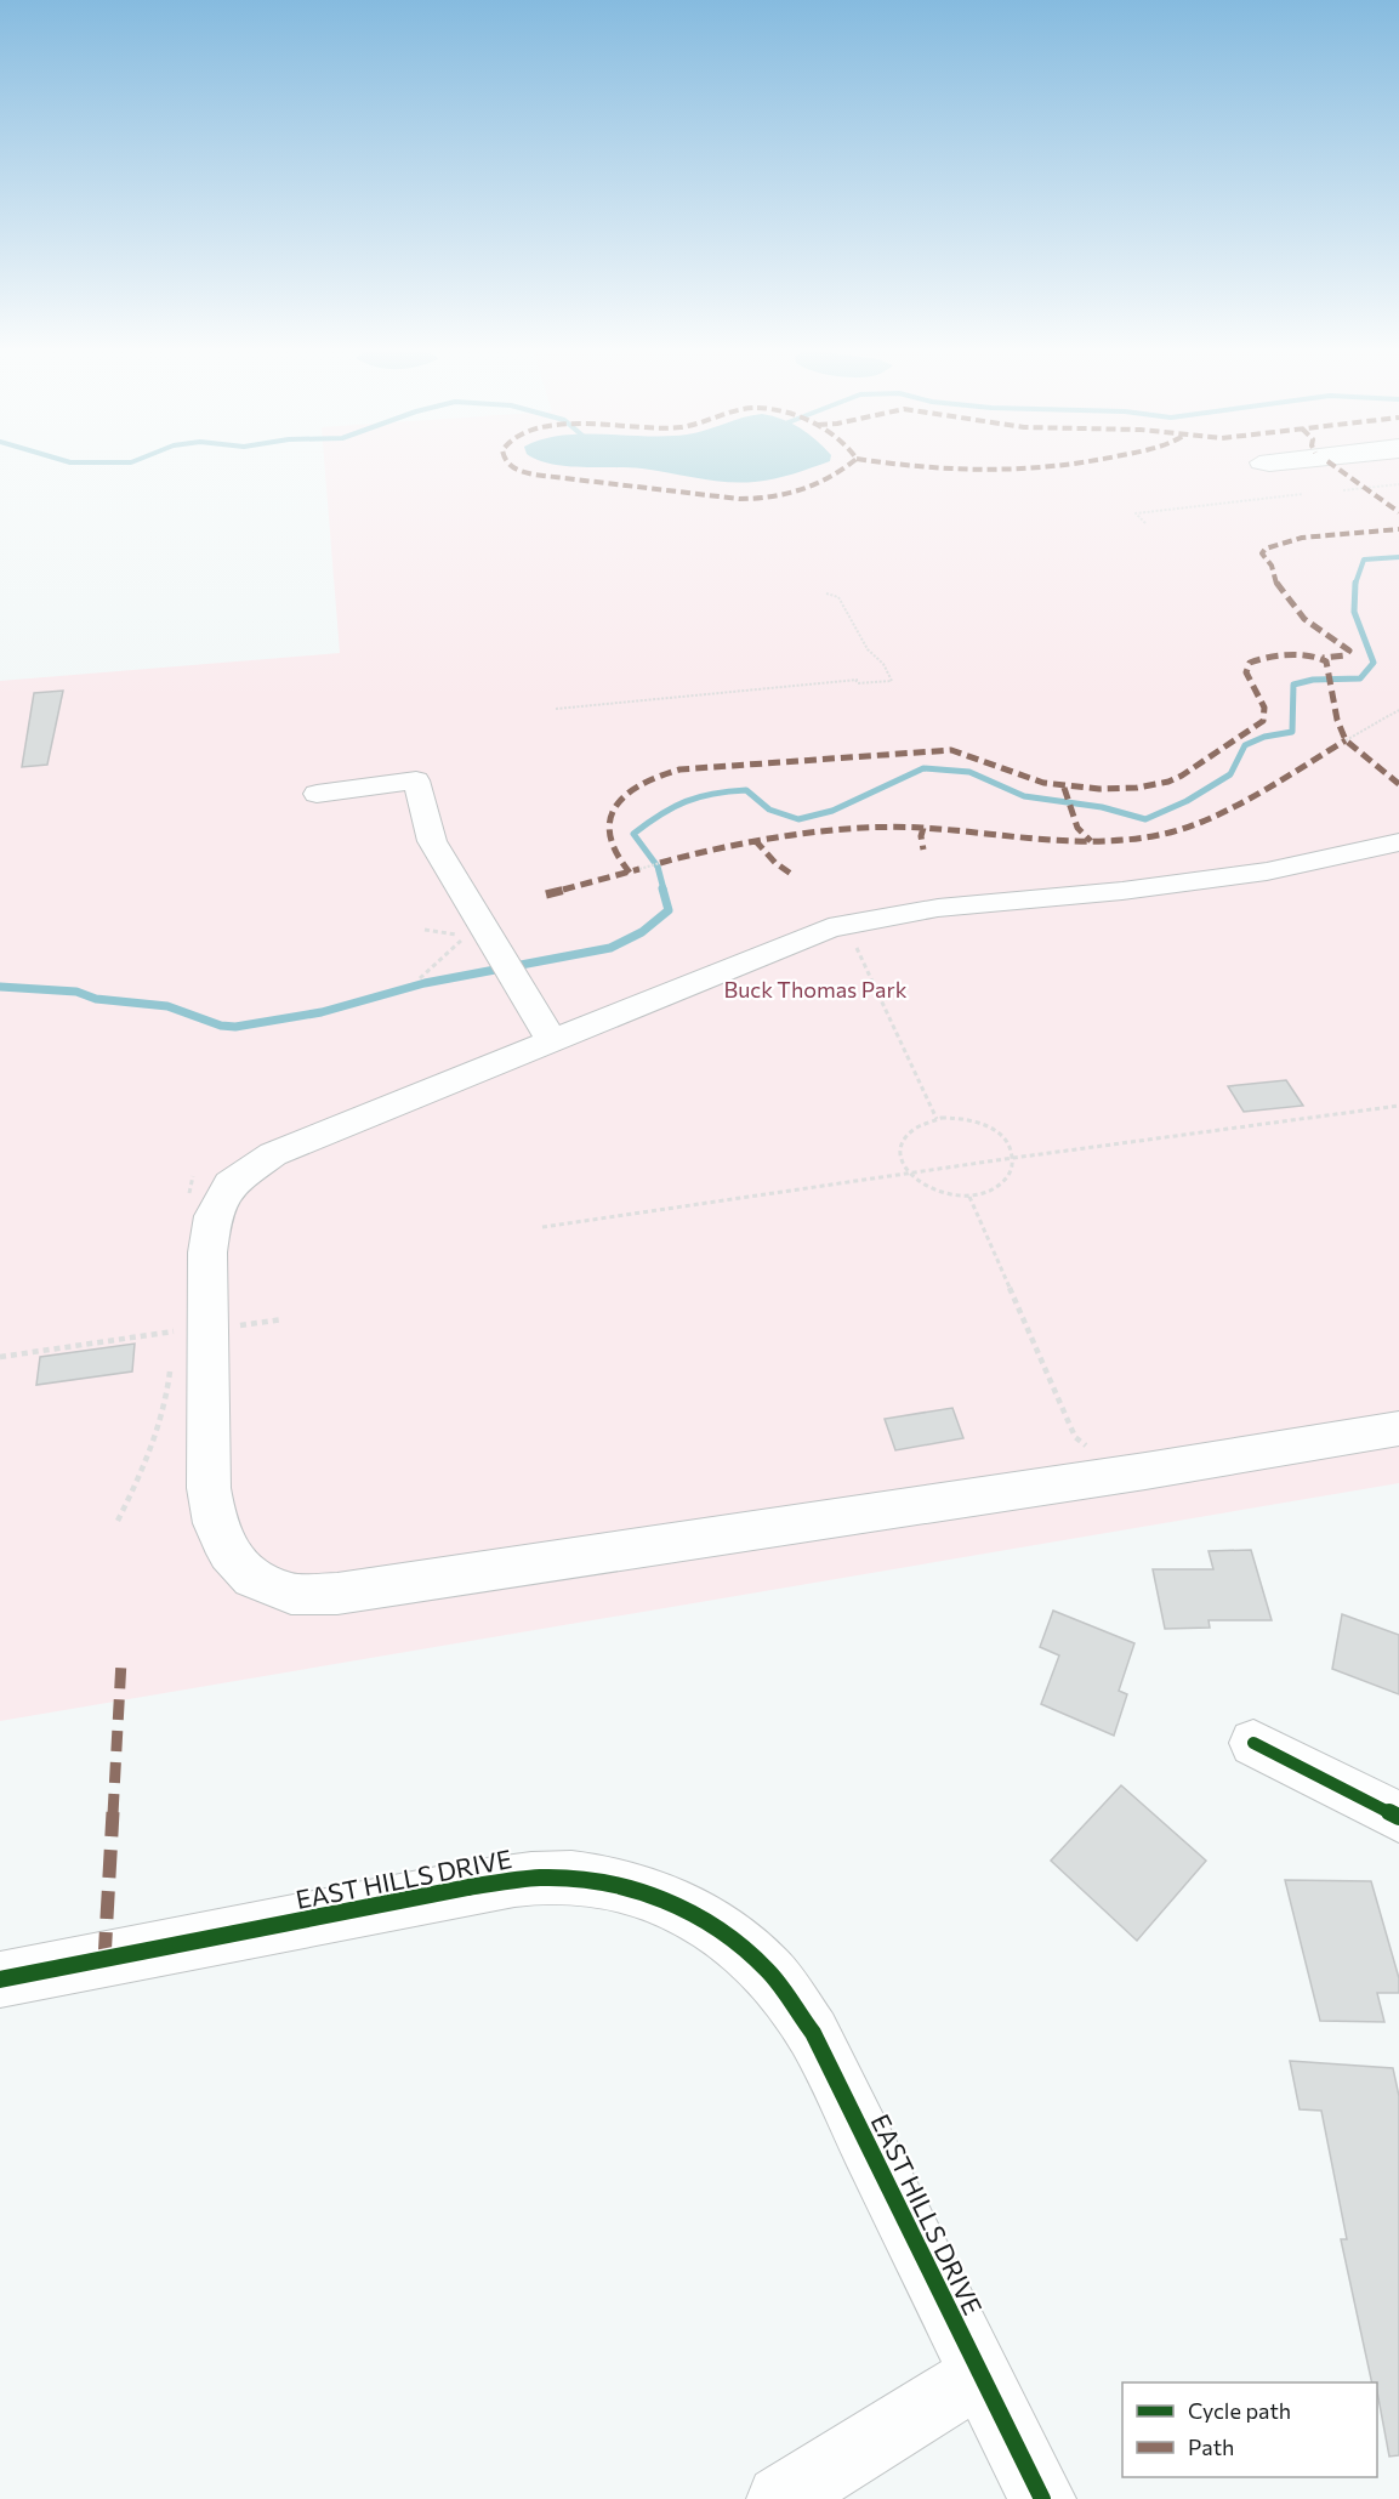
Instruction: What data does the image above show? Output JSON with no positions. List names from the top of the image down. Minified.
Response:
{"streets":{"street":["EAST HILLS DRIVE"]},"parks":["Buck Thomas Park"],"legend":["Cycle path","Path"]}
